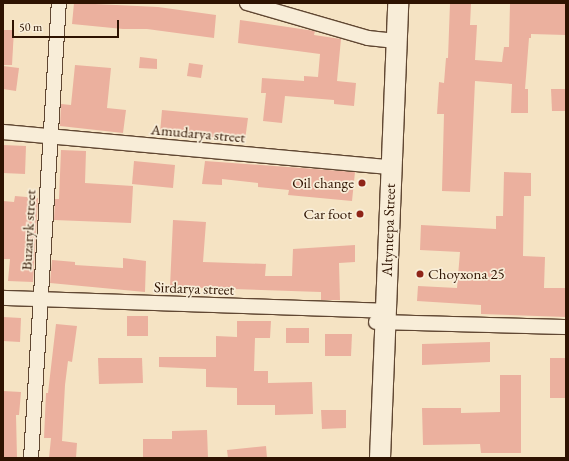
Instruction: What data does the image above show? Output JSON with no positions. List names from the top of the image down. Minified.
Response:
{"streets":{"main road":["Altyntepa Street"],"street":["Amudarya street","Buzaryk street","Sirdarya street"]},"crossings":[["Amudarya street","Buzaryk street"],["Amudarya street","Altyntepa Street"],["Buzaryk street","Sirdarya street"],["Altyntepa Street","Sirdarya street"]],"places":["Oil change","Car foot","Choyxona 25"],"scale_bar":"50 m"}
